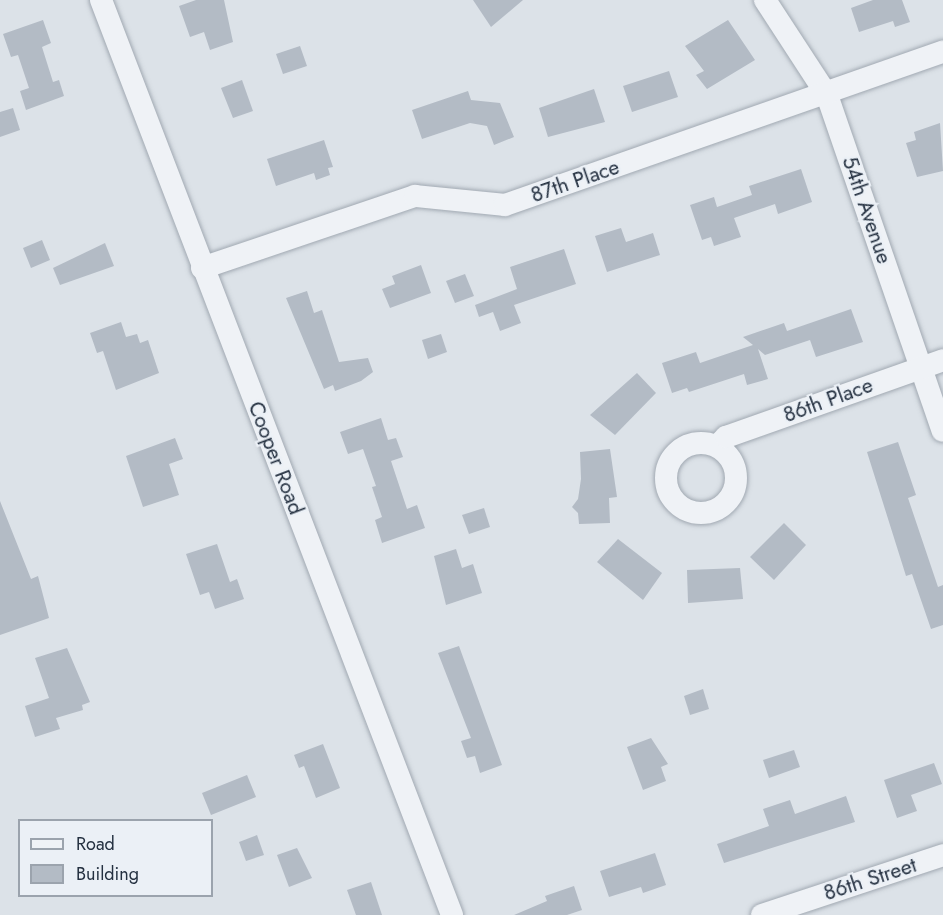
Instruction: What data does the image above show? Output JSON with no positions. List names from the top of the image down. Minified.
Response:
{"streets":{"street":["87th Place","54th Avenue","86th Place","Cooper Road","86th Street"]},"crossings":[["87th Place","54th Avenue"],["87th Place","Cooper Road"],["54th Avenue","86th Place"]],"legend":["Road","Building"]}
